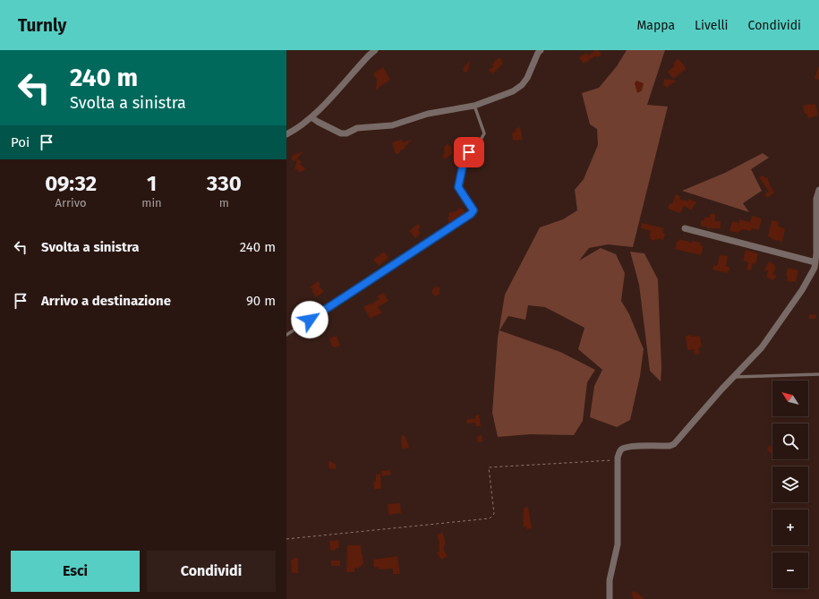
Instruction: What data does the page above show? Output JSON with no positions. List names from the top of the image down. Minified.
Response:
{"north":"top left","page":{"header":"Turnly","nav":["Mappa","Livelli","Condividi"],"turn":["240 m","Svolta a sinistra"],"then":"Poi","eta":["09:32","Arrivo","1","min","330","m"],"list":[{"name":"Svolta a sinistra","value":"240 m"},{"name":"Arrivo a destinazione","value":"90 m"}],"map_buttons":["+","−"],"buttons":["Esci","Condividi"]}}
